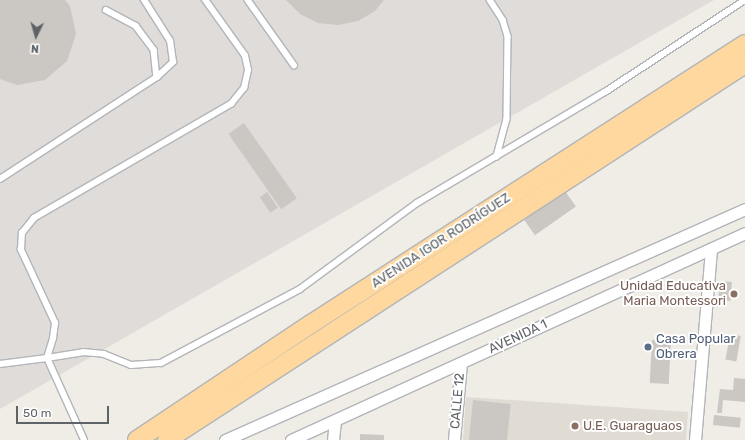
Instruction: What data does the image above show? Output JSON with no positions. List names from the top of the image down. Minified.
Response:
{"streets":{"highway":["AVENIDA IGOR RODRÍGUEZ"],"street":["AVENIDA 1","CALLE 12"]},"crossings":[["AVENIDA 1","CALLE 12"]],"places":["Unidad Educativa Maria Montessori","Casa Popular Obrera","U.E. Guaraguaos"],"scale_bar":"50 m","north":"bottom"}
